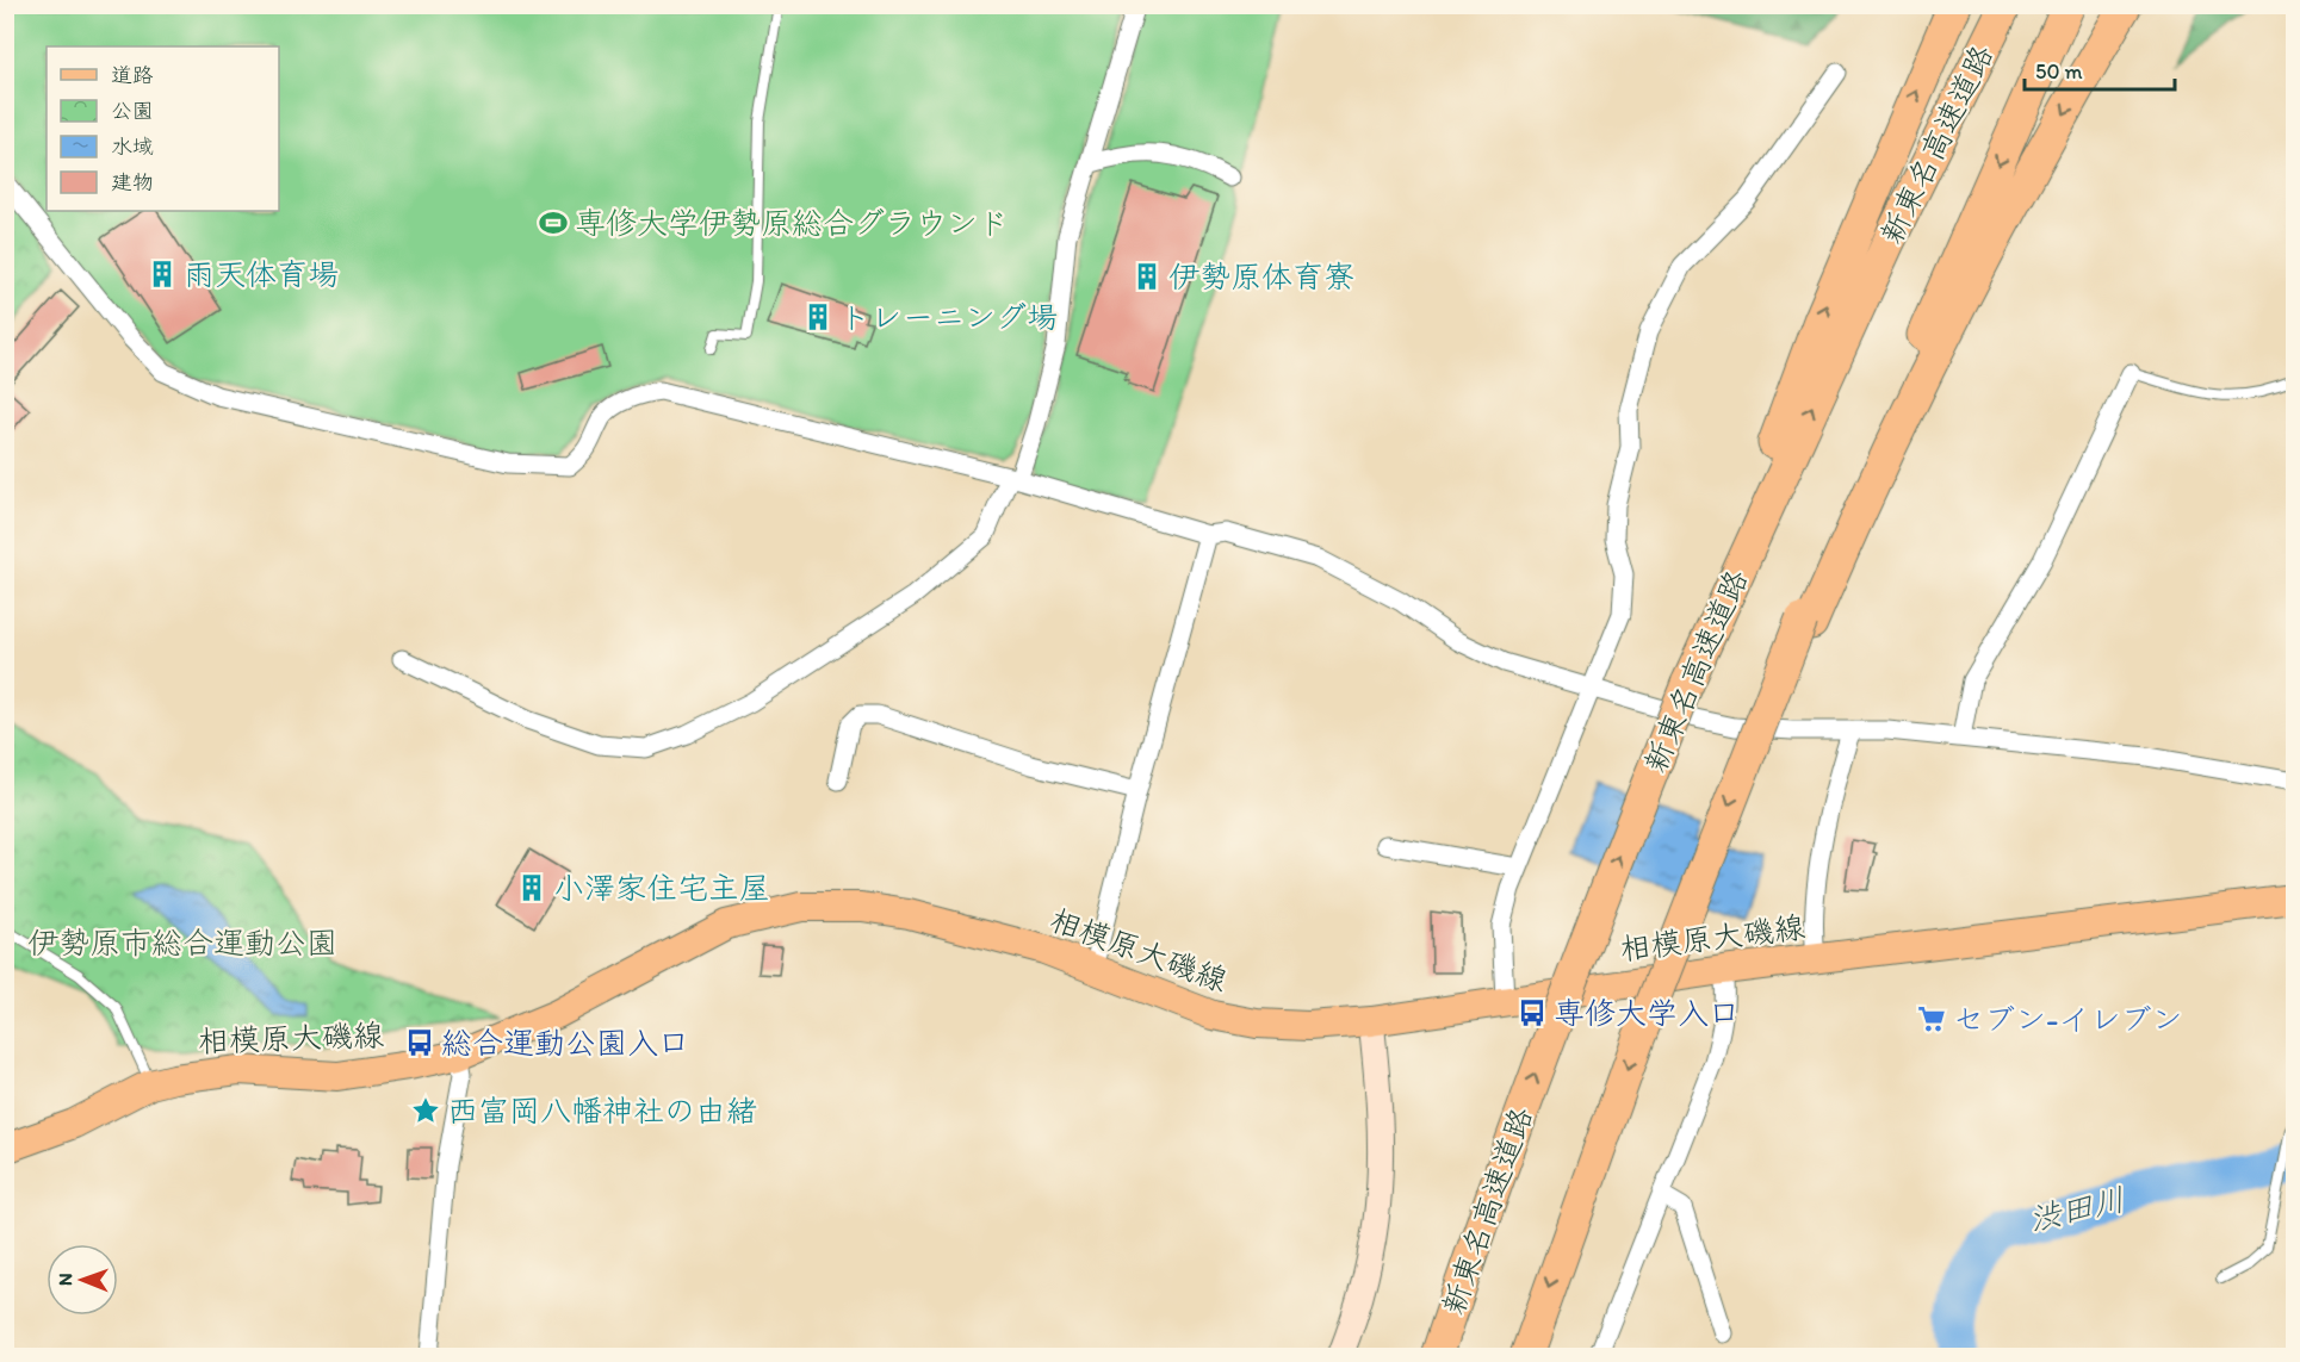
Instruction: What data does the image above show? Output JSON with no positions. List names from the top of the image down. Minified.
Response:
{"streets":{"highway":["新東名高速道路"],"main road":["相模原大磯線"]},"water":["渋田川"],"parks":["伊勢原市総合運動公園"],"places":{"sports":["専修大学伊勢原総合グラウンド"],"building":["雨天体育場","伊勢原体育寮","トレーニング場","小澤家住宅主屋"],"bus stop":["専修大学入口","総合運動公園入口"],"supermarket":["セブン-イレブン"],"place":["西富岡八幡神社の由緒"]},"legend":["道路","公園","水域","建物"],"scale_bar":"50 m","north":"left"}
